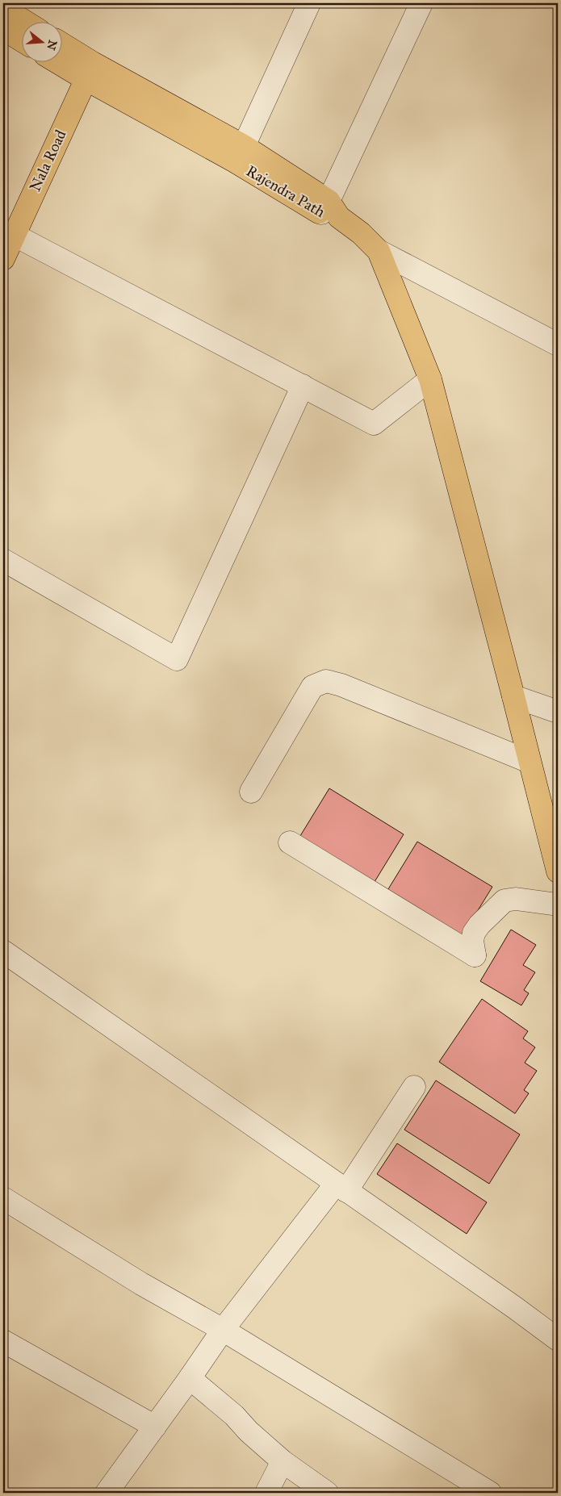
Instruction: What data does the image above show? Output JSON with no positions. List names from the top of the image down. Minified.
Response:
{"streets":{"main road":["Nala Road","Rajendra Path"]},"crossings":[["Nala Road","Rajendra Path"]],"north":"right"}
